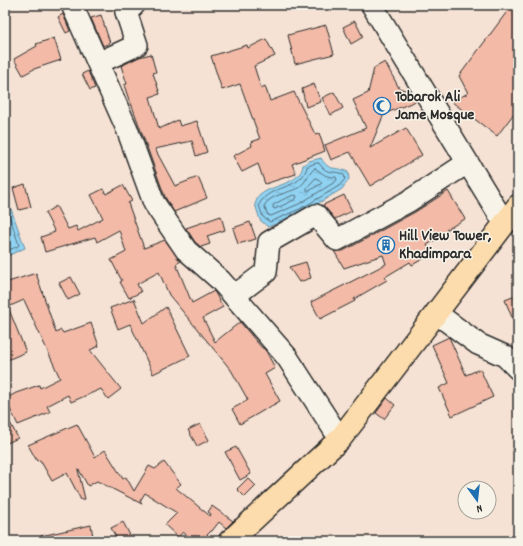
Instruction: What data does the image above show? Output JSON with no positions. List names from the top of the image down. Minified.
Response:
{"places":{"mosque":["Tobarok Ali Jame Mosque"],"building":["Hill View Tower, Khadimpara"]},"north":"bottom"}
